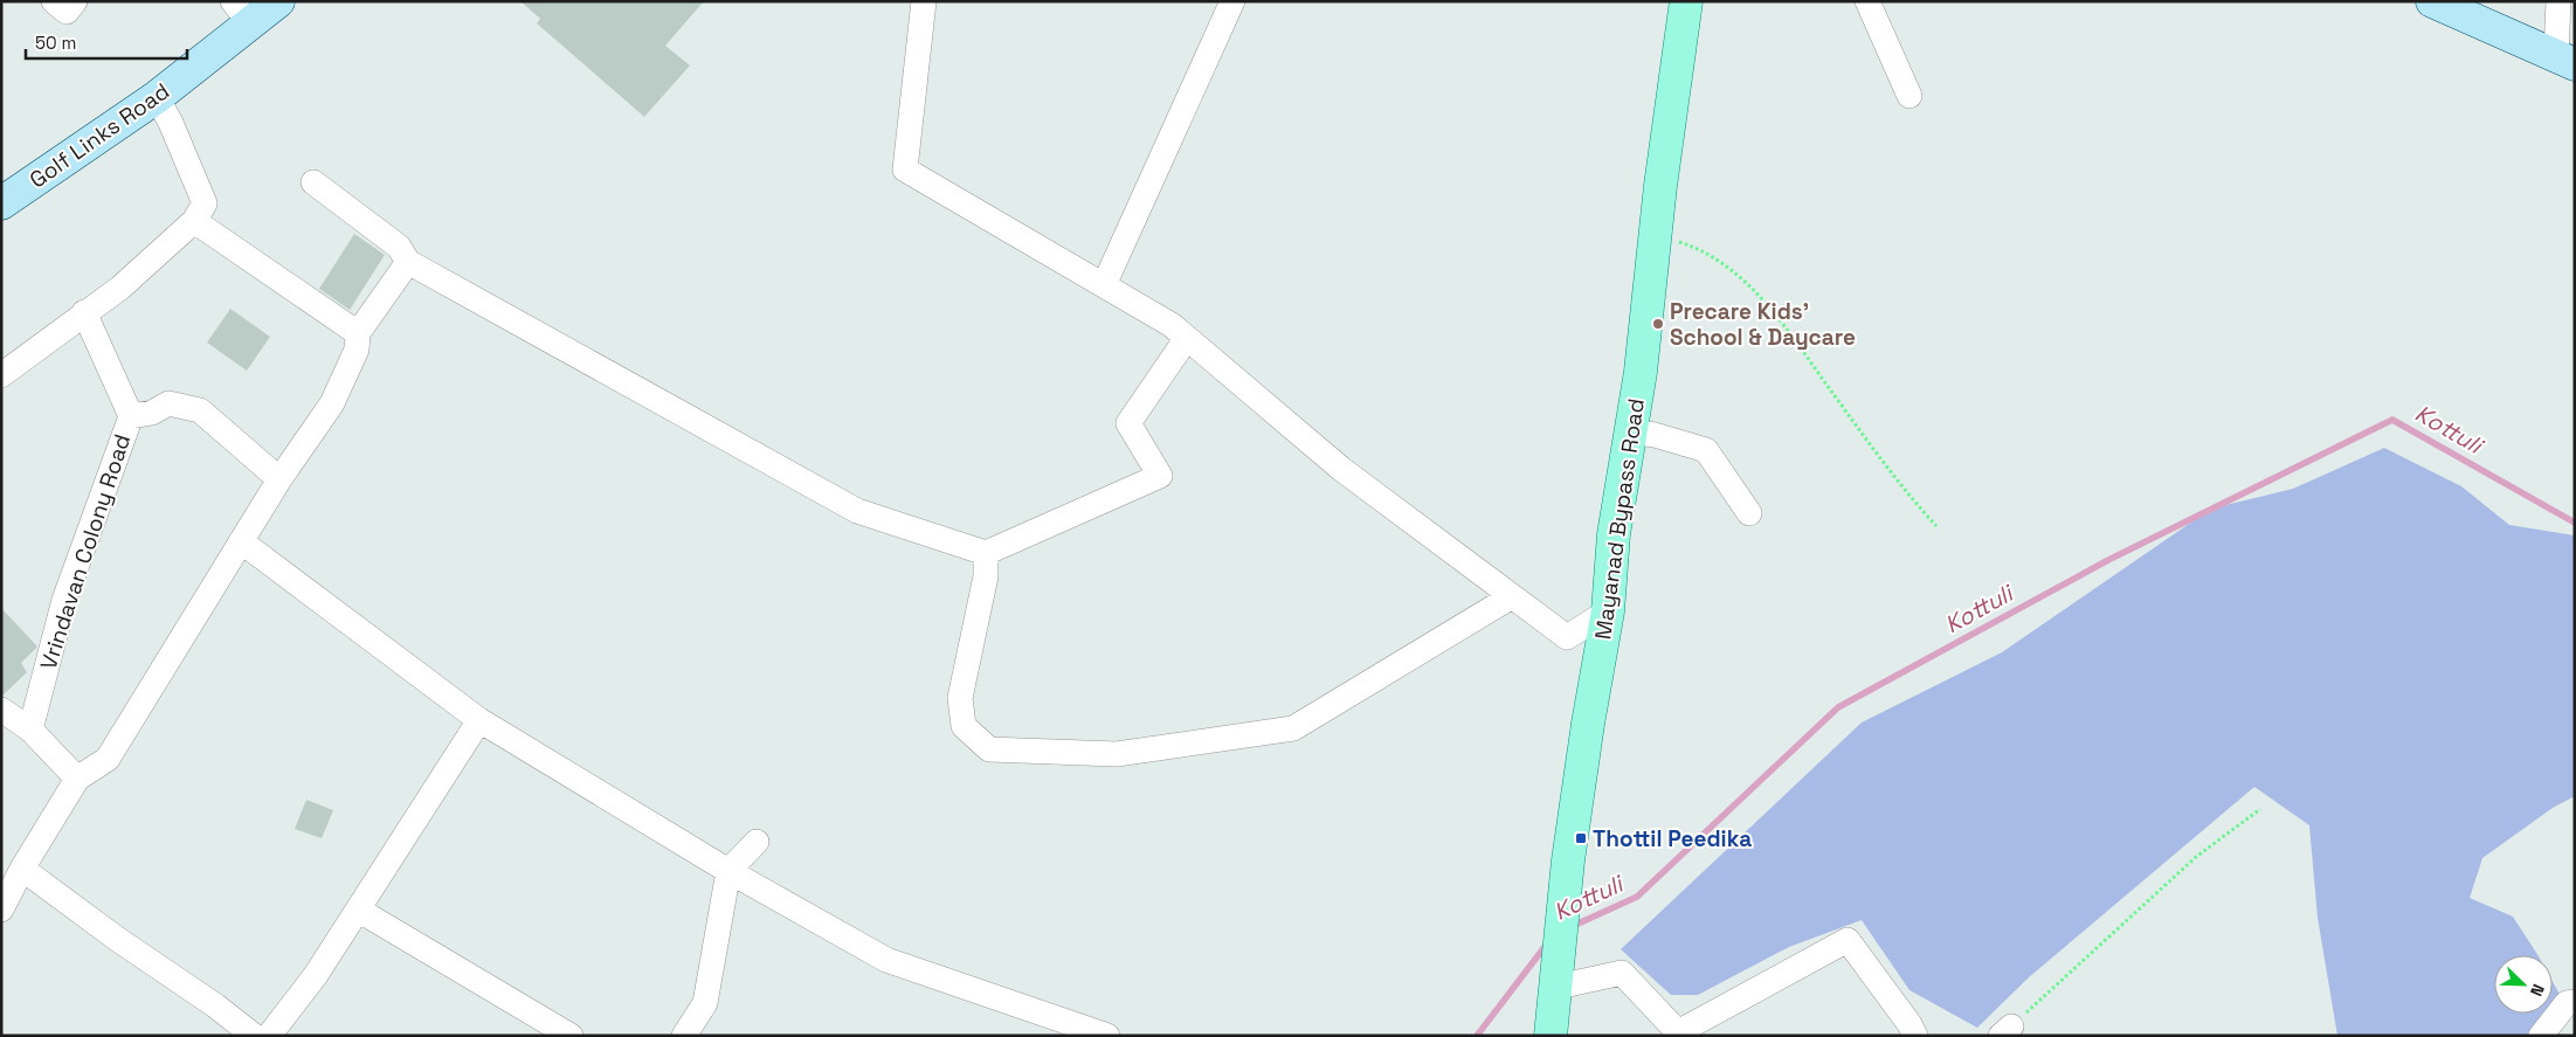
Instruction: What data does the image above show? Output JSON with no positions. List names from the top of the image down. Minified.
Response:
{"streets":{"main road":["Golf Links Road","Mayanad Bypass Road"],"street":["Vrindavan Colony Road"]},"water":["Kottuli"],"places":{"other":["Precare Kids' School & Daycare"],"transit":["Thottil Peedika"]},"scale_bar":"50 m","north":"bottom right"}
